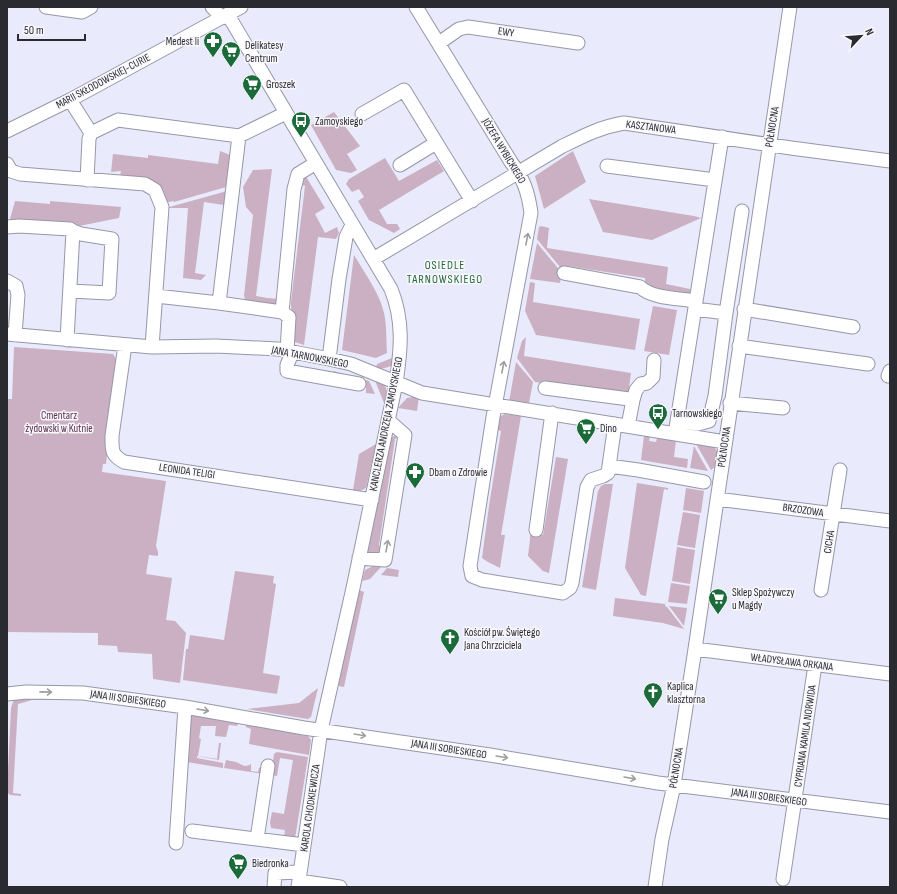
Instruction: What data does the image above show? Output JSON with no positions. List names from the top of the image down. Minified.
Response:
{"streets":{"street":["EWY","MARII SKŁODOWSKIEJ-CURIE","KASZTANOWA","PÓŁNOCNA","JÓZEFA WYBICKIEGO","JANA TARNOWSKIEGO","KANCLERZA ANDRZEJA ZAMOYSKIEGO","LEONIDA TELIGI","BRZOZOWA","CICHA","WŁADYSŁAWA ORKANA","JANA III SOBIESKIEGO","CYPRIANA KAMILA NORWIDA","KAROLA CHODKIEWICZA"]},"crossings":[["EWY","JÓZEFA WYBICKIEGO"],["MARII SKŁODOWSKIEJ-CURIE","KANCLERZA ANDRZEJA ZAMOYSKIEGO"],["KASZTANOWA","PÓŁNOCNA"],["KASZTANOWA","JÓZEFA WYBICKIEGO"],["KASZTANOWA","KANCLERZA ANDRZEJA ZAMOYSKIEGO"],["PÓŁNOCNA","JANA TARNOWSKIEGO"],["PÓŁNOCNA","BRZOZOWA"],["PÓŁNOCNA","WŁADYSŁAWA ORKANA"],["PÓŁNOCNA","JANA III SOBIESKIEGO"],["JÓZEFA WYBICKIEGO","JANA TARNOWSKIEGO"],["JANA TARNOWSKIEGO","KANCLERZA ANDRZEJA ZAMOYSKIEGO"],["JANA TARNOWSKIEGO","LEONIDA TELIGI"],["KANCLERZA ANDRZEJA ZAMOYSKIEGO","LEONIDA TELIGI"],["KANCLERZA ANDRZEJA ZAMOYSKIEGO","JANA III SOBIESKIEGO"],["KANCLERZA ANDRZEJA ZAMOYSKIEGO","KAROLA CHODKIEWICZA"],["BRZOZOWA","CICHA"],["WŁADYSŁAWA ORKANA","CYPRIANA KAMILA NORWIDA"],["JANA III SOBIESKIEGO","CYPRIANA KAMILA NORWIDA"],["JANA III SOBIESKIEGO","KAROLA CHODKIEWICZA"]],"one_way":["JANA III SOBIESKIEGO"],"districts":["OSIEDLE TARNOWSKIEGO"],"parks":["Cmentarz żydowski w Kutnie"],"places":{"pharmacy":["Medest Ii","Dbam o Zdrowie"],"supermarket":["Delikatesy Centrum","Groszek","Dino","Sklep Spożywczy u Magdy","Biedronka"],"bus stop":["Zamoyskiego","Tarnowskiego"],"church":["Kościół pw. Świętego Jana Chrzciciela","Kaplica klasztorna"]},"scale_bar":"50 m","north":"top right"}
